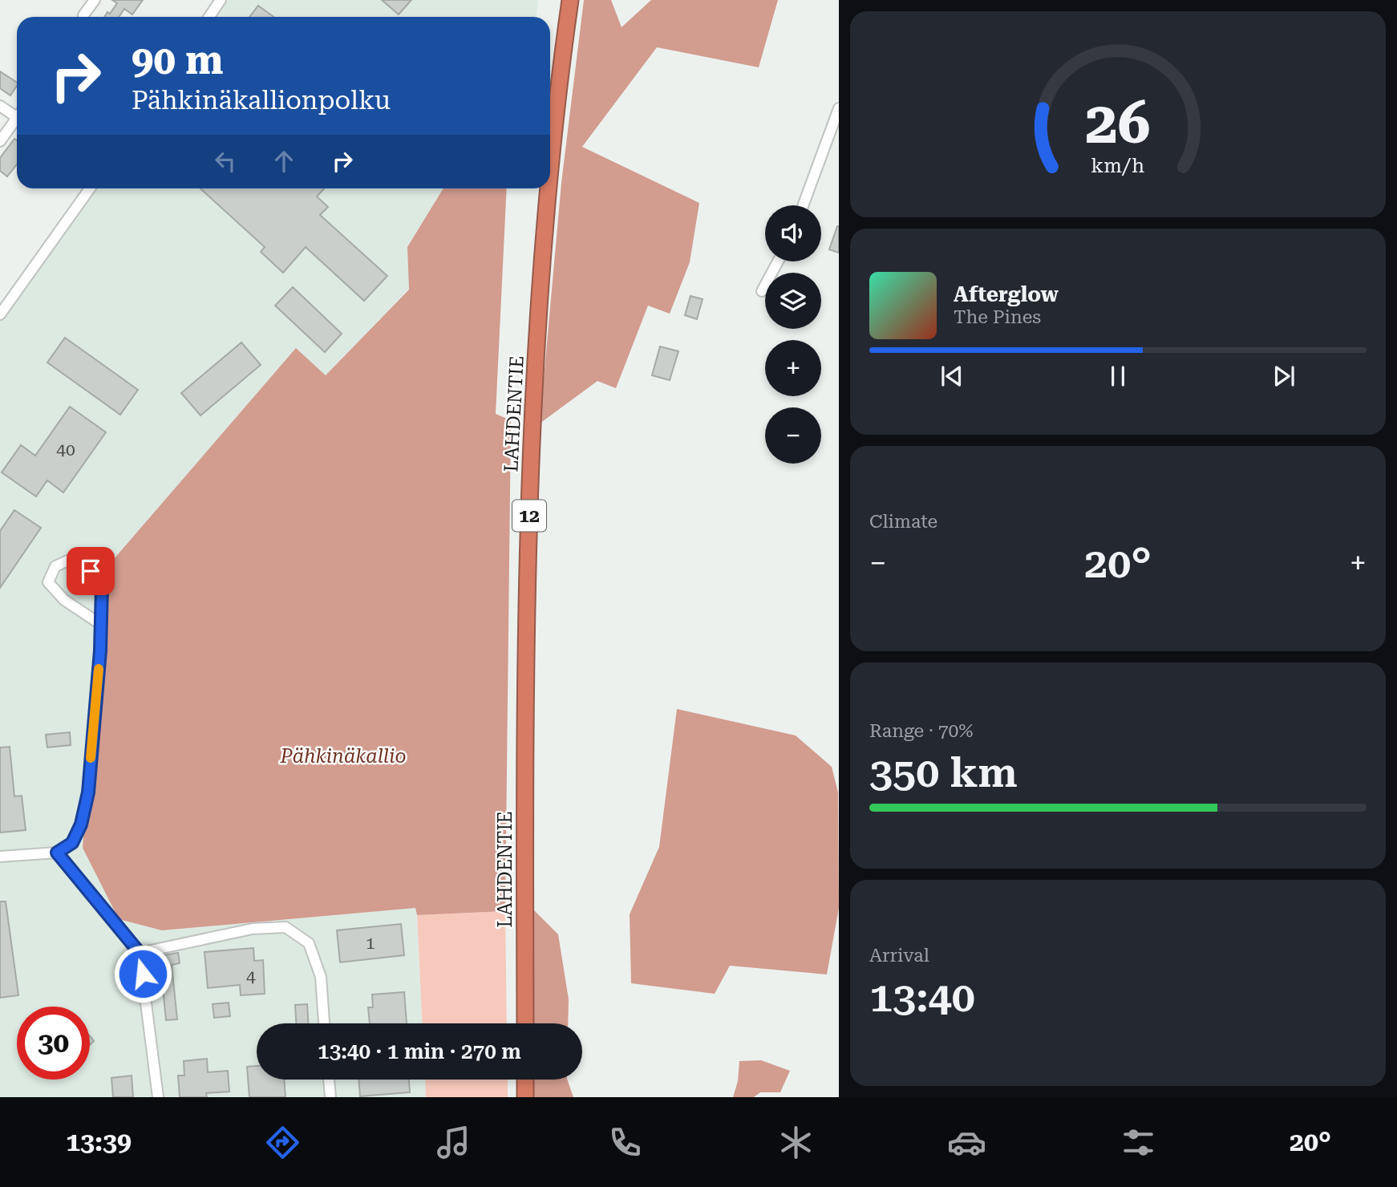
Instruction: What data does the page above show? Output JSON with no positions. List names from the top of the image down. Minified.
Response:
{"streets":{"highway":["LAHDENTIE","12"]},"parks":["Pähkinäkallio"],"house_numbers":["40","1","4"],"page":{"turn":["90 m","Pähkinäkallionpolku"],"map_buttons":["+","−"],"song":["Afterglow","The Pines"],"tile":["Climate",["Range · 70%","350 km"],["Arrival","13:40"]],"heat":["−","20°","+"],"limit":"30","trip":"13:40 · 1 min · 270 m","tabs":["13:39","20°"],"gauge":["26","km/h"]}}
